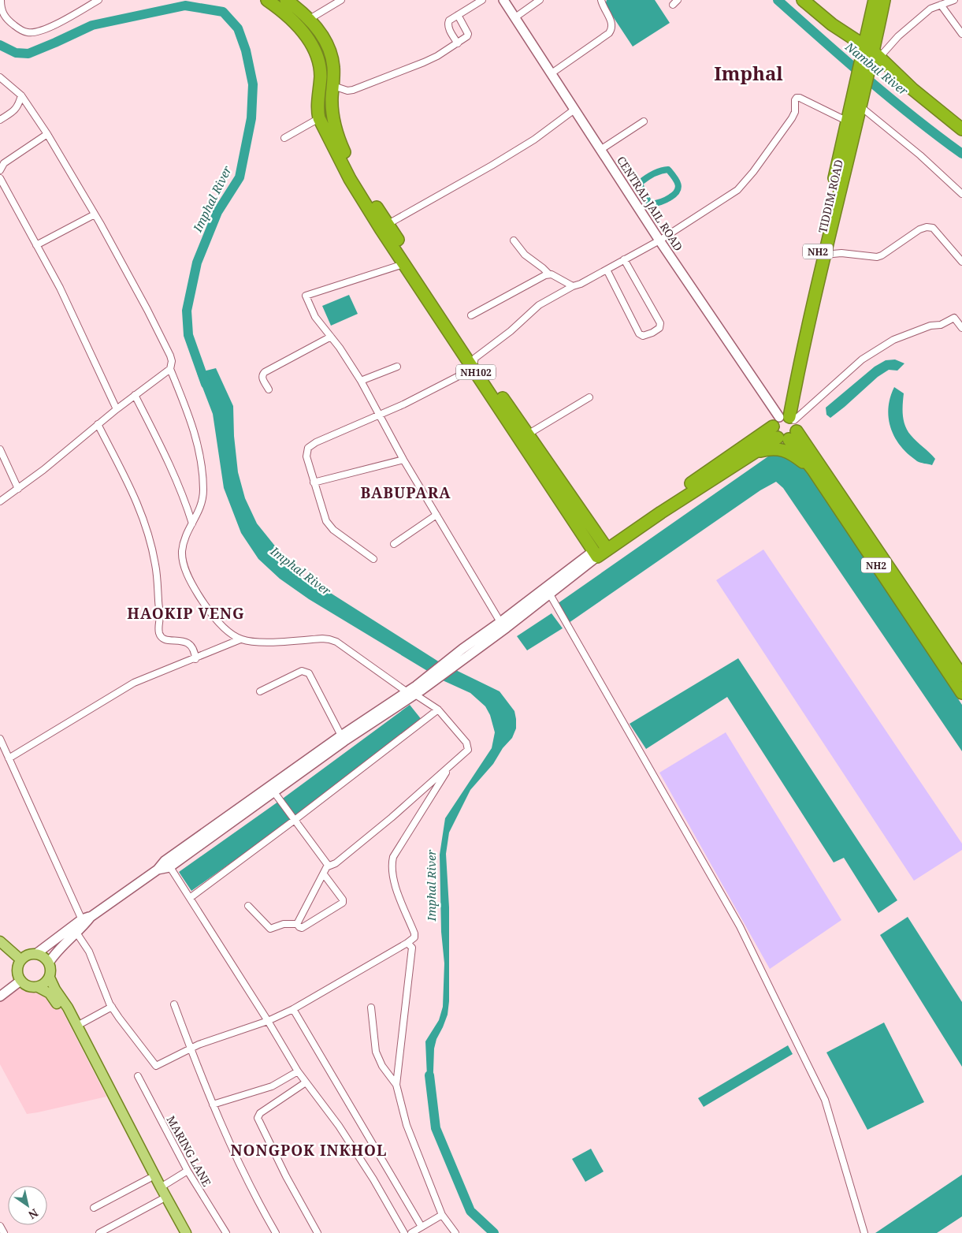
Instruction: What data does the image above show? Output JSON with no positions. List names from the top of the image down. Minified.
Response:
{"streets":{"highway":["TIDDIM ROAD","NH2","NH102"],"street":["CENTRAL JAIL ROAD","MARING LANE"]},"crossings":[["TIDDIM ROAD","NH2"],["CENTRAL JAIL ROAD","NH2"]],"districts":["Imphal","BABUPARA","HAOKIP VENG","NONGPOK INKHOL"],"water":["Nambul River","Imphal River"],"north":"bottom right"}
